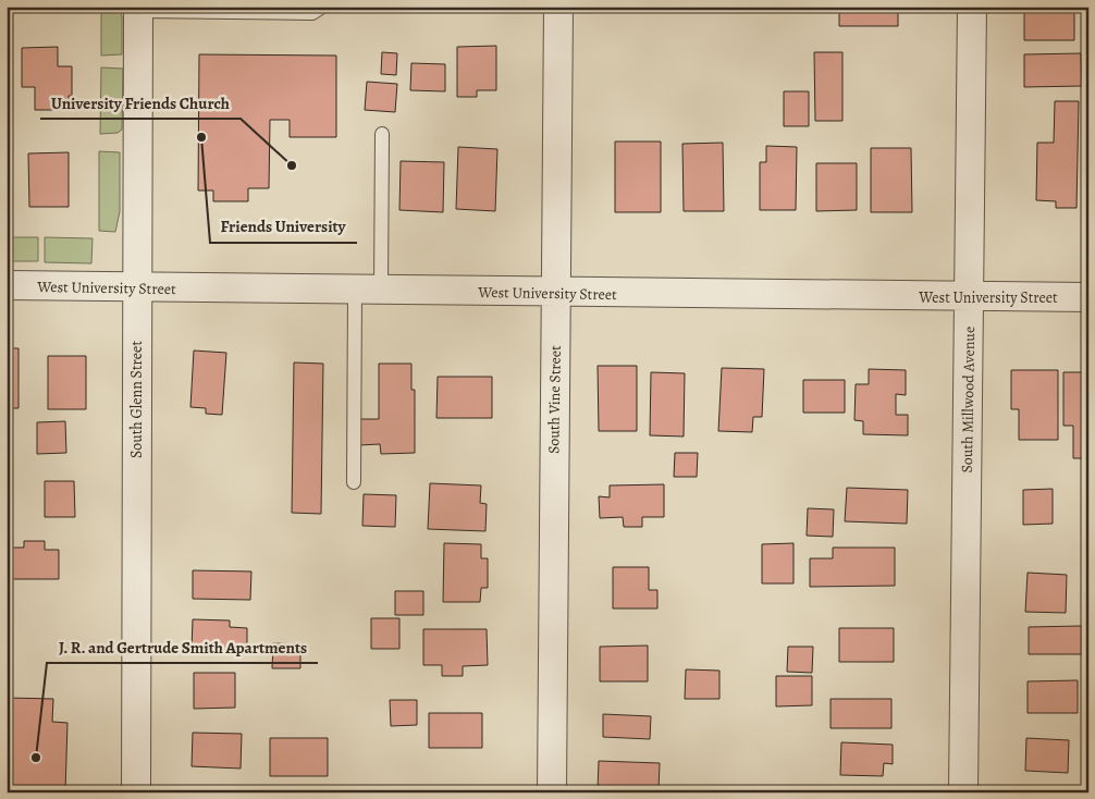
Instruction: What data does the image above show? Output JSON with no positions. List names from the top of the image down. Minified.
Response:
{"streets":{"street":["West University Street","South Glenn Street","South Vine Street","South Millwood Avenue"]},"crossings":[["West University Street","South Glenn Street"],["West University Street","South Vine Street"],["West University Street","South Millwood Avenue"]],"places":["Friends University","University Friends Church","J. R. and Gertrude Smith Apartments"]}
